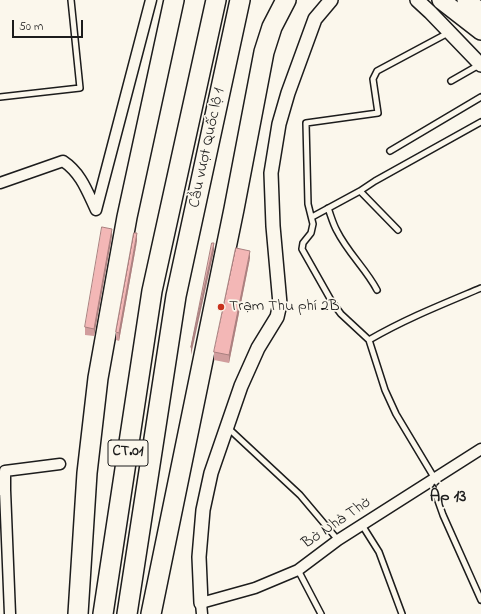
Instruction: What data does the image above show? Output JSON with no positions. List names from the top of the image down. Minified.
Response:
{"streets":{"highway":["Cầu vượt Quốc lộ 1","CT.01"],"street":["Bờ Nhà Thờ"]},"districts":["Ấp 13"],"places":["Trạm Thu phí 2B"],"scale_bar":"50 m"}
